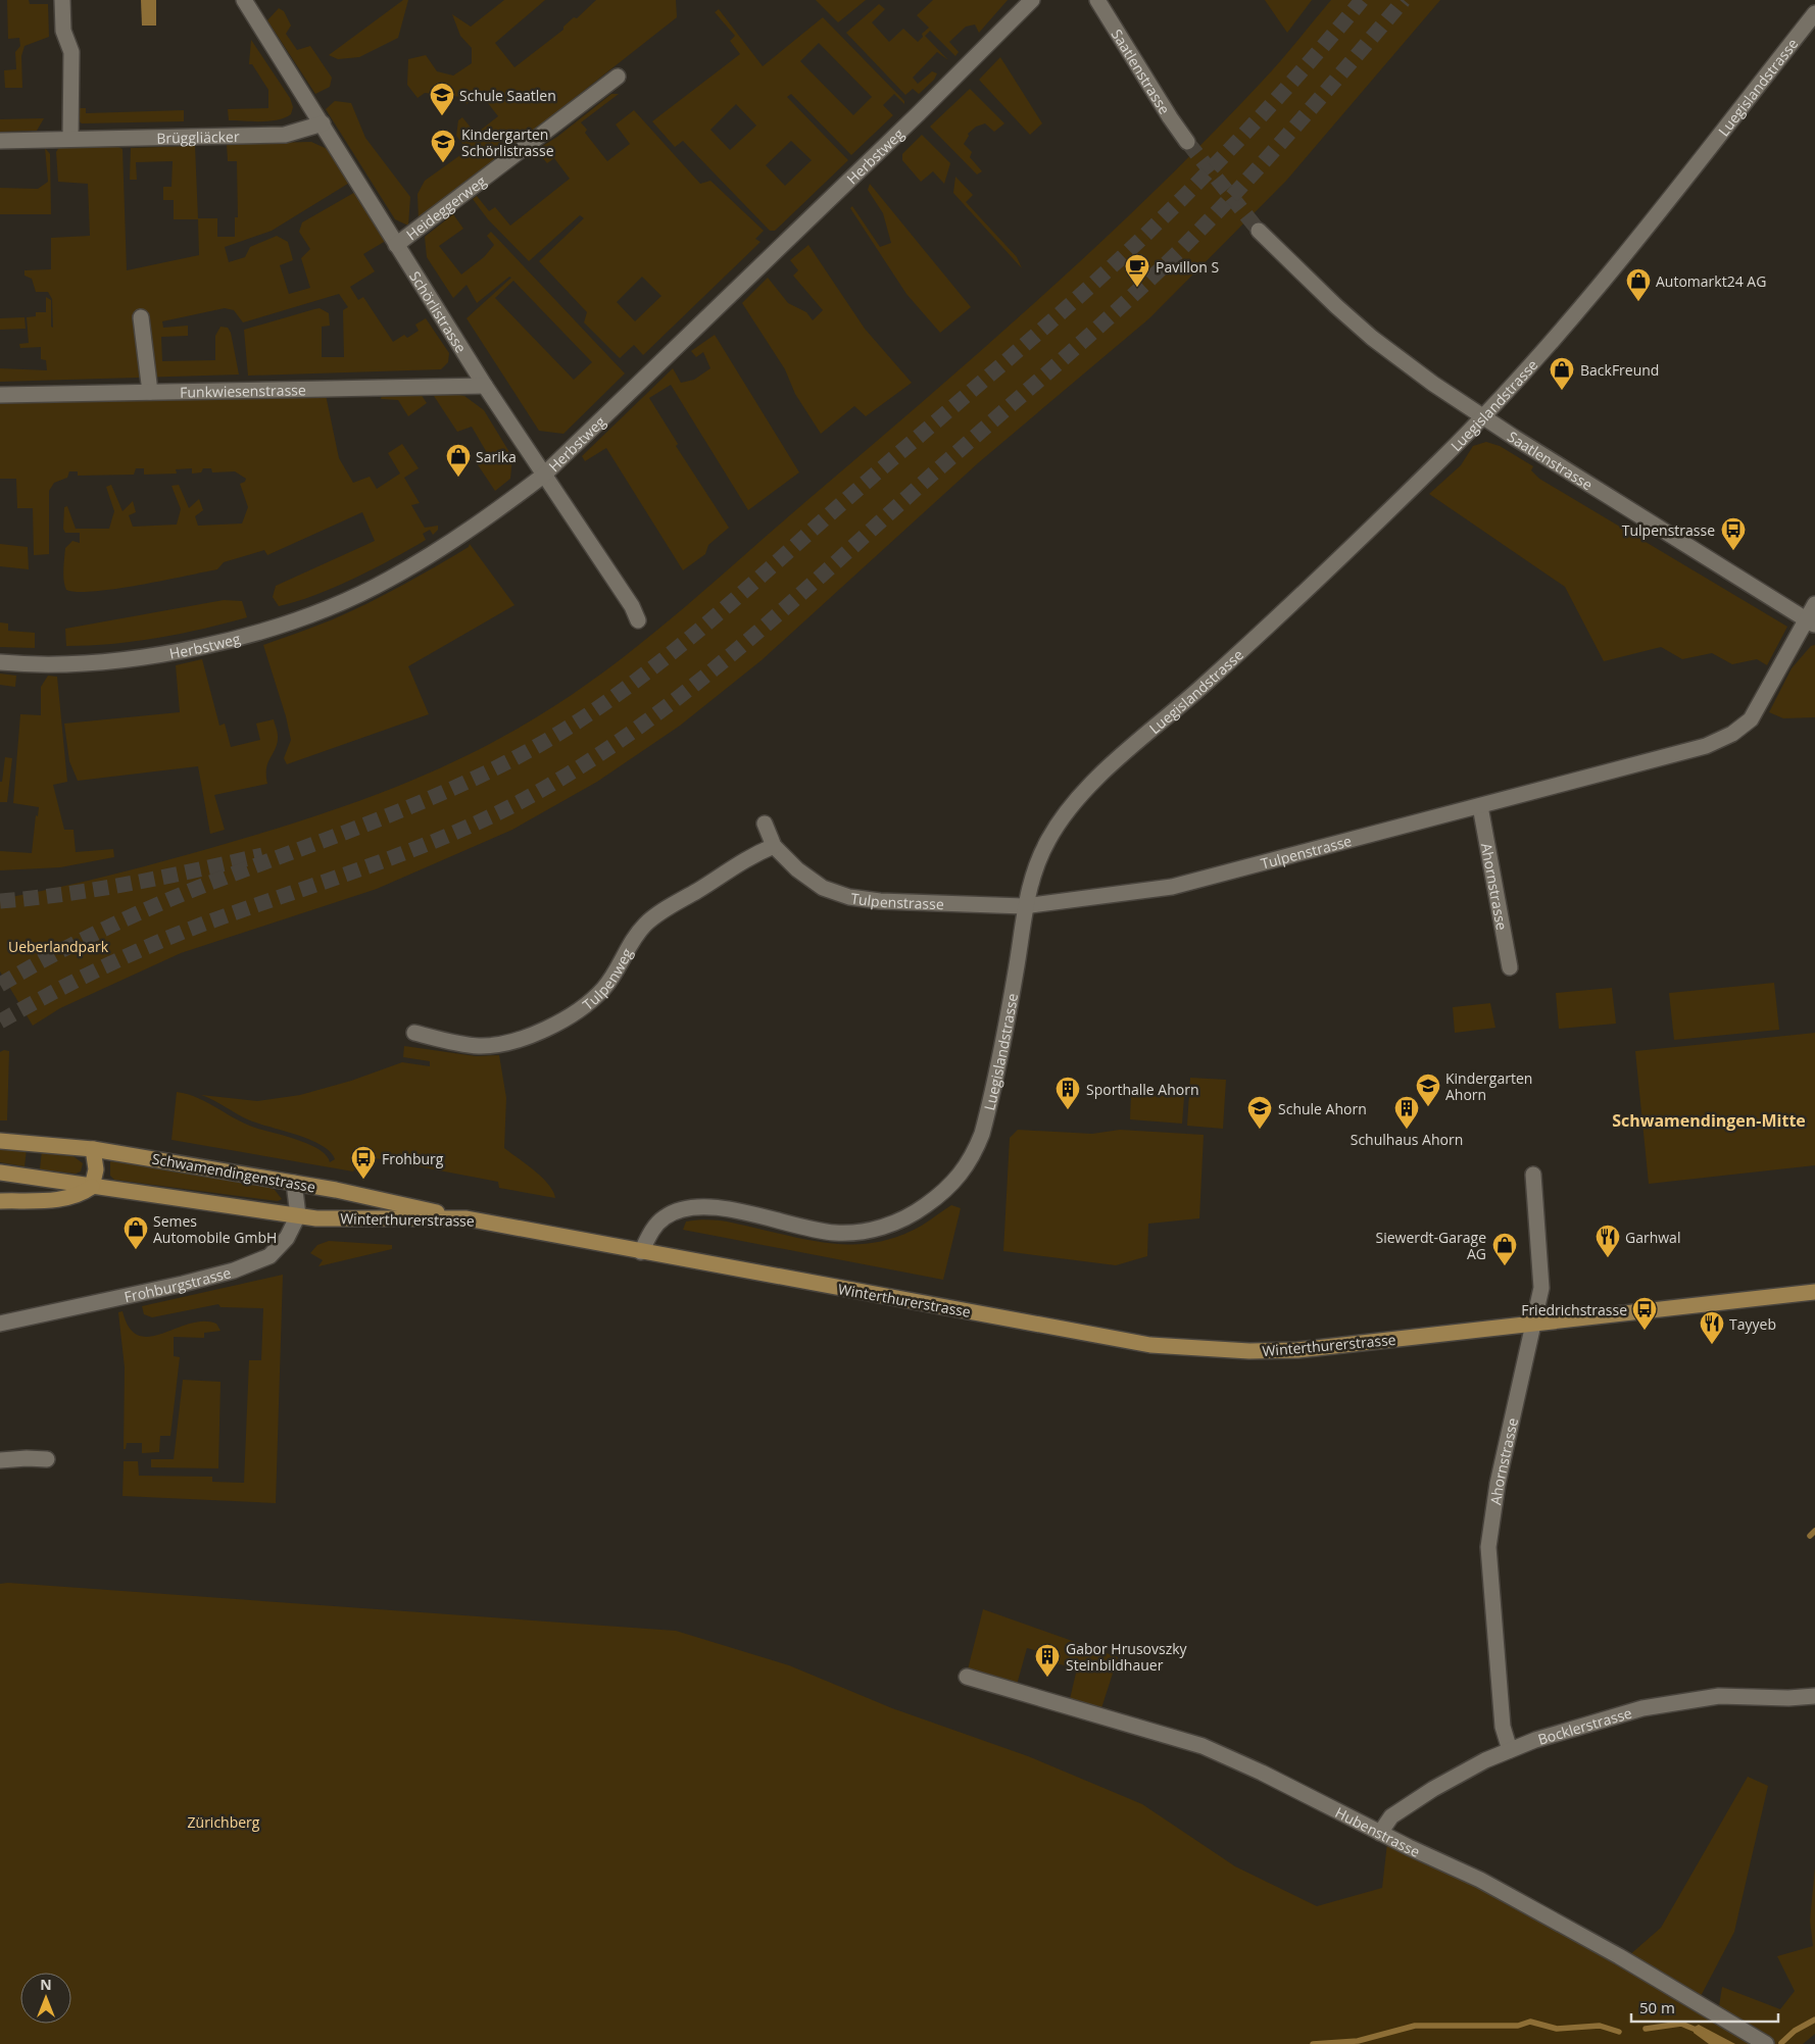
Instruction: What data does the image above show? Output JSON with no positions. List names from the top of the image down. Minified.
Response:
{"streets":{"main road":["Schwamendingenstrasse","Winterthurerstrasse"],"street":["Saatlenstrasse","Luegislandstrasse","Brüggliäcker","Herbstweg","Heideggerweg","Schörlistrasse","Funkwiesenstrasse","Tulpenstrasse","Ahornstrasse","Tulpenweg","Frohburgstrasse","Bocklerstrasse","Hubenstrasse"]},"crossings":[["Saatlenstrasse","Luegislandstrasse"],["Saatlenstrasse","Tulpenstrasse"],["Luegislandstrasse","Tulpenstrasse"],["Luegislandstrasse","Winterthurerstrasse"],["Brüggliäcker","Schörlistrasse"],["Herbstweg","Schörlistrasse"],["Heideggerweg","Schörlistrasse"],["Schörlistrasse","Funkwiesenstrasse"],["Tulpenstrasse","Ahornstrasse"],["Tulpenstrasse","Tulpenweg"],["Ahornstrasse","Winterthurerstrasse"],["Ahornstrasse","Bocklerstrasse"],["Schwamendingenstrasse","Winterthurerstrasse"],["Winterthurerstrasse","Frohburgstrasse"],["Bocklerstrasse","Hubenstrasse"]],"districts":["Schwamendingen-Mitte"],"parks":["Ueberlandpark","Zürichberg"],"places":{"school or university":["Schule Saatlen","Kindergarten Schörlistrasse","Kindergarten Ahorn","Schule Ahorn"],"cafe":["Pavillon S"],"shop":["Automarkt24 AG","BackFreund","Sarika","Semes Automobile GmbH","Siewerdt-Garage AG"],"bus stop":["Tulpenstrasse","Frohburg","Friedrichstrasse"],"building":["Sporthalle Ahorn","Schulhaus Ahorn","Gabor Hrusovszky Steinbildhauer"],"restaurant":["Garhwal","Tayyeb"]},"scale_bar":"50 m","north":"top"}
